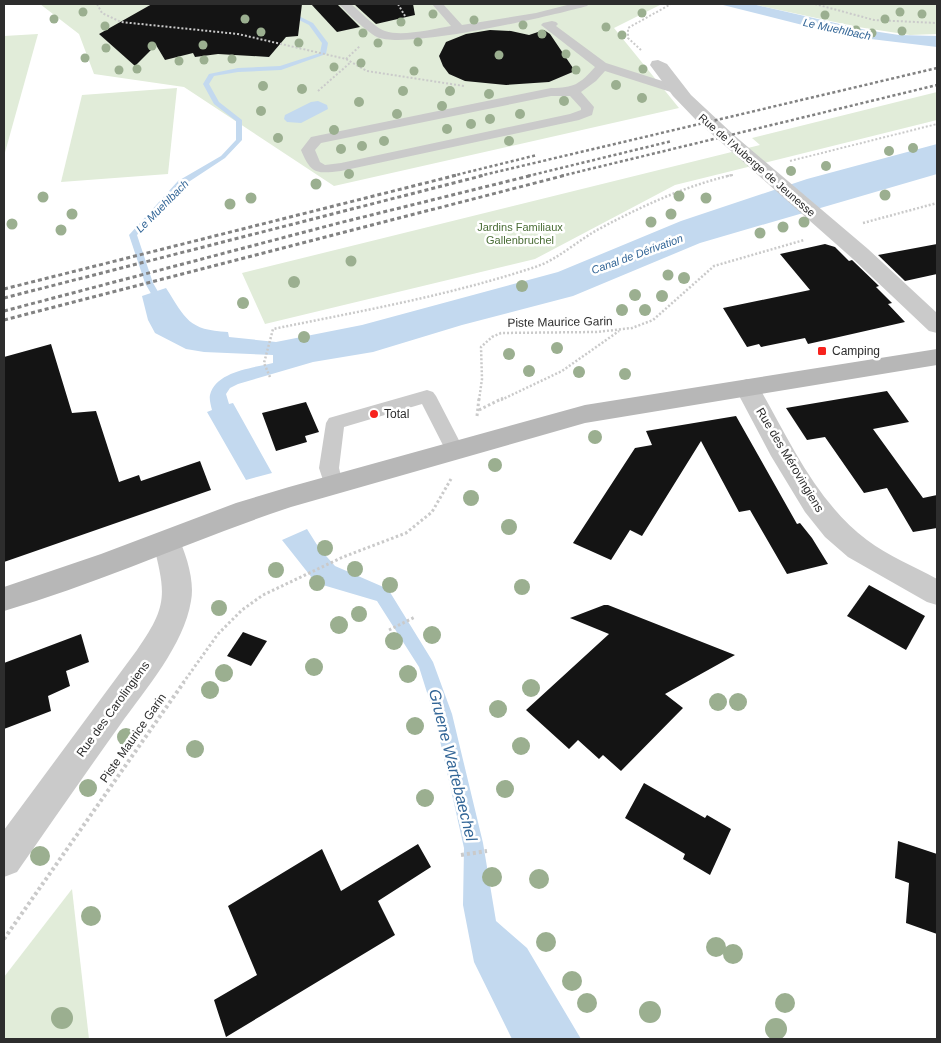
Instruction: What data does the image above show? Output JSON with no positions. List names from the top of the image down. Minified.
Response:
{"streets":{"street":["Rue de l'Auberge de Jeunesse","Rue des Mérovingiens","Rue des Carolingiens"],"path":["Piste Maurice Garin"]},"crossings":[["Rue de l'Auberge de Jeunesse","Piste Maurice Garin"]],"water":["Le Muehlbach","Canal de Dérivation","Gruene Wartebaechel"],"parks":["Jardins Familiaux Gallenbruchel"],"places":{"transit":["Camping"],"other":["Total"]}}
